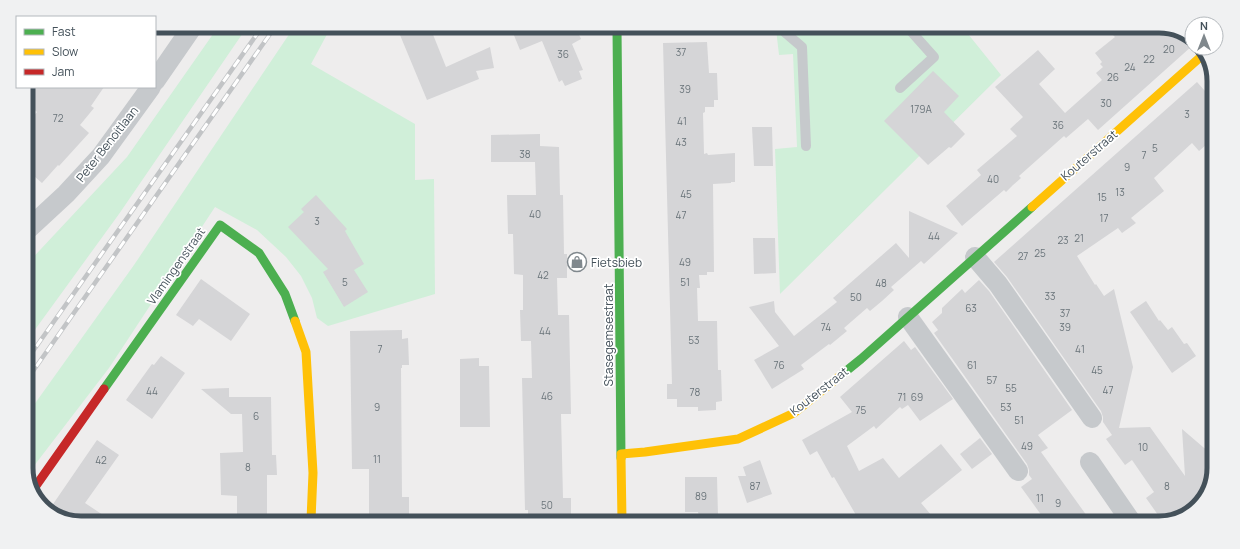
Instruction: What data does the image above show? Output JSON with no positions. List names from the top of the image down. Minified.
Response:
{"streets":{"street":["Peter Benoitlaan","Kouterstraat","Vlamingenstraat","Stasegemsestraat"]},"crossings":[["Kouterstraat","Stasegemsestraat"]],"places":{"shop":["Fietsbieb"]},"house_numbers":["20","37","36","22","24","26","39","30","179A","3","72","41","36","43","5","38","7","9","40","13","45","15","40","47","17","3","44","21","23","25","27","49","42","5","51","48","33","50","63","37","74","39","44","53","7","41","76","61","45","57","55","47","44","78","46","71","69","9","53","75","6","51","49","10","11","42","8","87","8","89","11","9","50"],"legend":["Fast","Slow","Jam"],"north":"top"}
